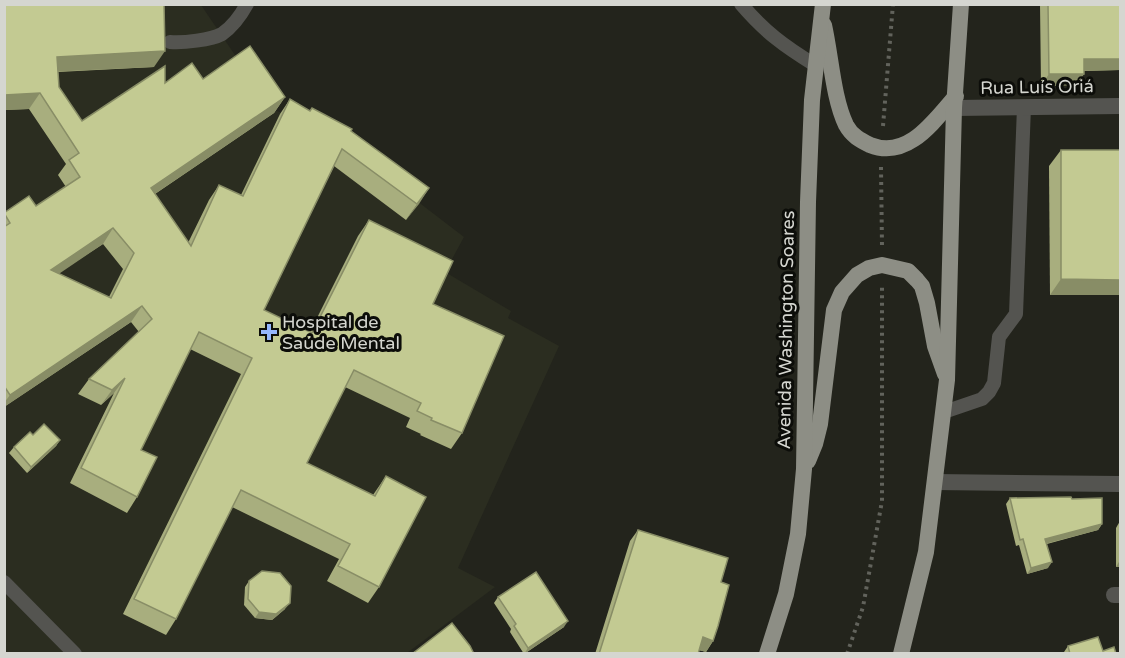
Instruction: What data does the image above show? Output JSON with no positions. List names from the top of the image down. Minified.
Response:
{"streets":{"highway":["Avenida Washington Soares"],"street":["Rua Luís Oriá"]},"places":{"health":["Hospital de Saúde Mental"]}}
